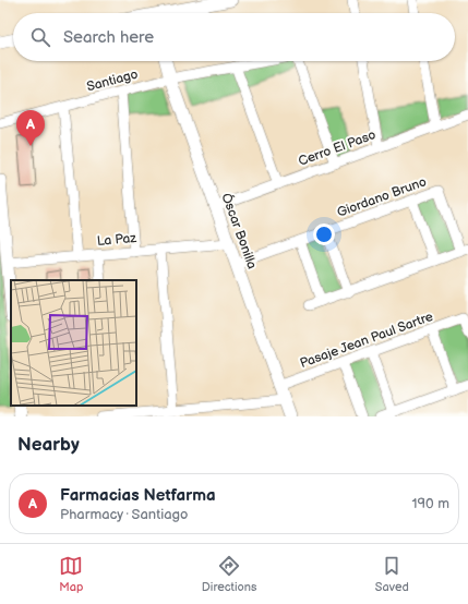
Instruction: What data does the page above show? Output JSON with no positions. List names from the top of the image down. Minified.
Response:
{"streets":{"street":["Santiago","Cerro El Paso","Giordano Bruno","Óscar Bonilla","La Paz","Pasaje Jean Paul Sartre"]},"crossings":[["Santiago","Óscar Bonilla"],["Cerro El Paso","Óscar Bonilla"],["Giordano Bruno","Óscar Bonilla"],["Óscar Bonilla","La Paz"],["Óscar Bonilla","Pasaje Jean Paul Sartre"]],"page":{"search":"Search here","pins":"A","heading":"Nearby","list":[{"mark":"A","name":"Farmacias Netfarma","note":"Pharmacy · Santiago","value":"190 m"}],"nav":["Map","Directions","Saved"]}}
